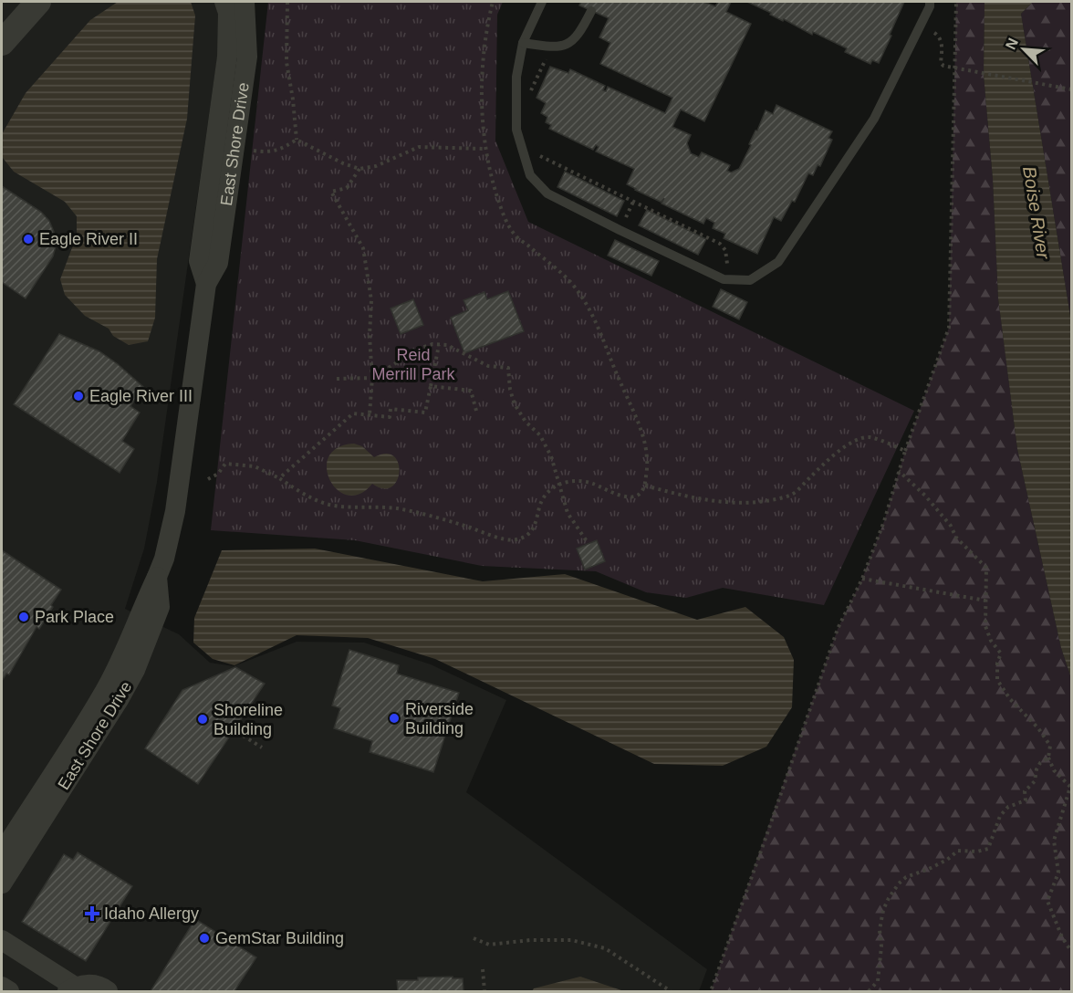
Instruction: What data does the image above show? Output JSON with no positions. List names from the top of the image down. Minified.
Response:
{"streets":{"street":["East Shore Drive"]},"water":["Boise River"],"parks":["Reid Merrill Park"],"places":{"other":["Eagle River II","Eagle River III","Park Place","Riverside Building","Shoreline Building","GemStar Building"],"health":["Idaho Allergy"]},"north":"top left"}
